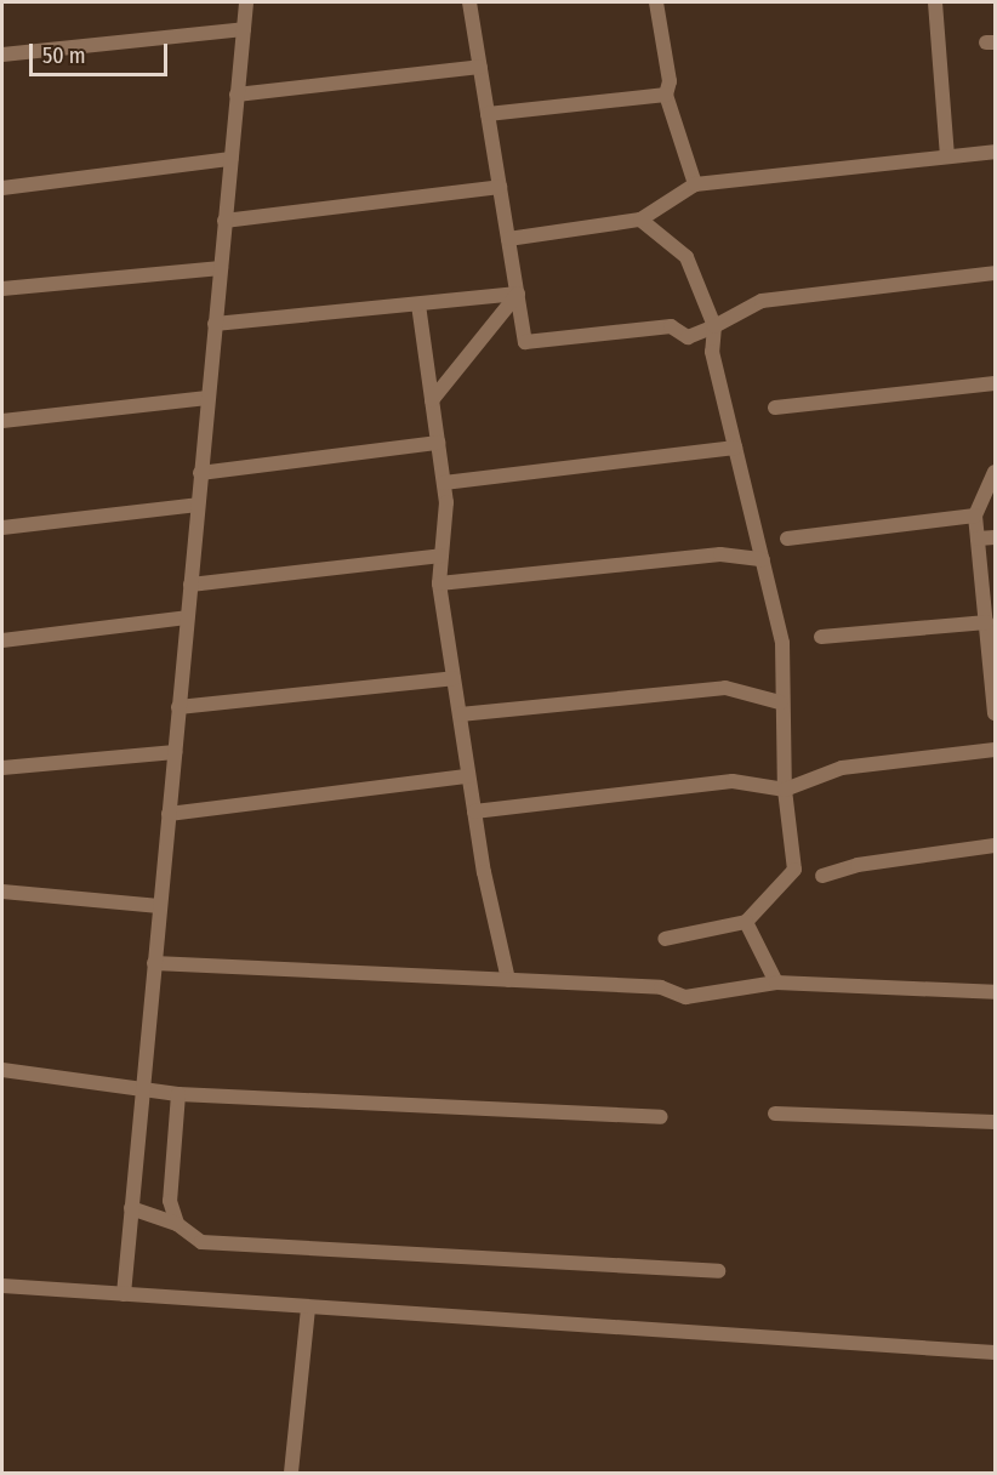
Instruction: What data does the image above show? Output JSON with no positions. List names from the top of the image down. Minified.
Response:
{"scale_bar":"50 m"}
